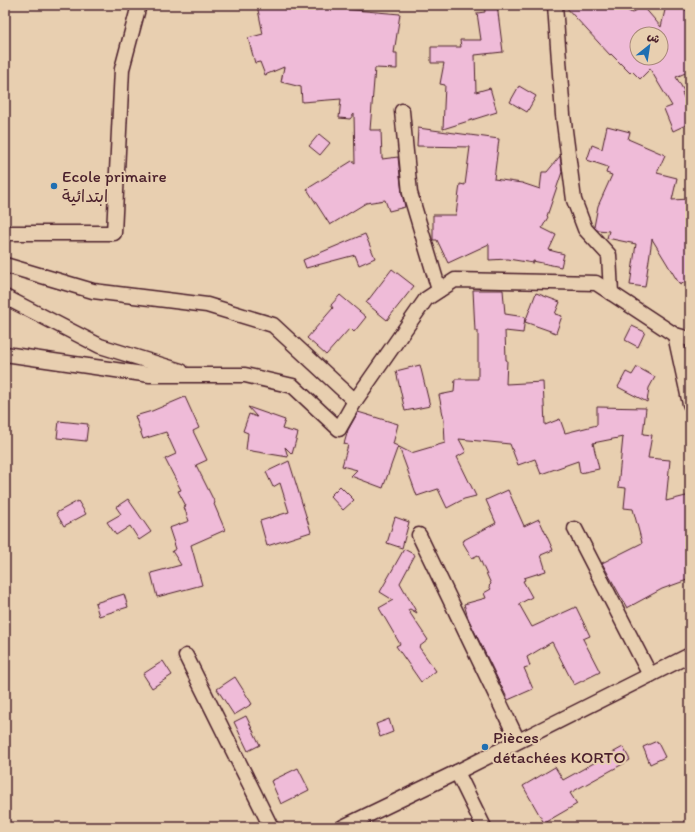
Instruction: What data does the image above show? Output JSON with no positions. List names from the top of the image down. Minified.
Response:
{"places":["Ecole primaire ابتدائية","Pièces détachées KORTO"],"north":"top right"}
